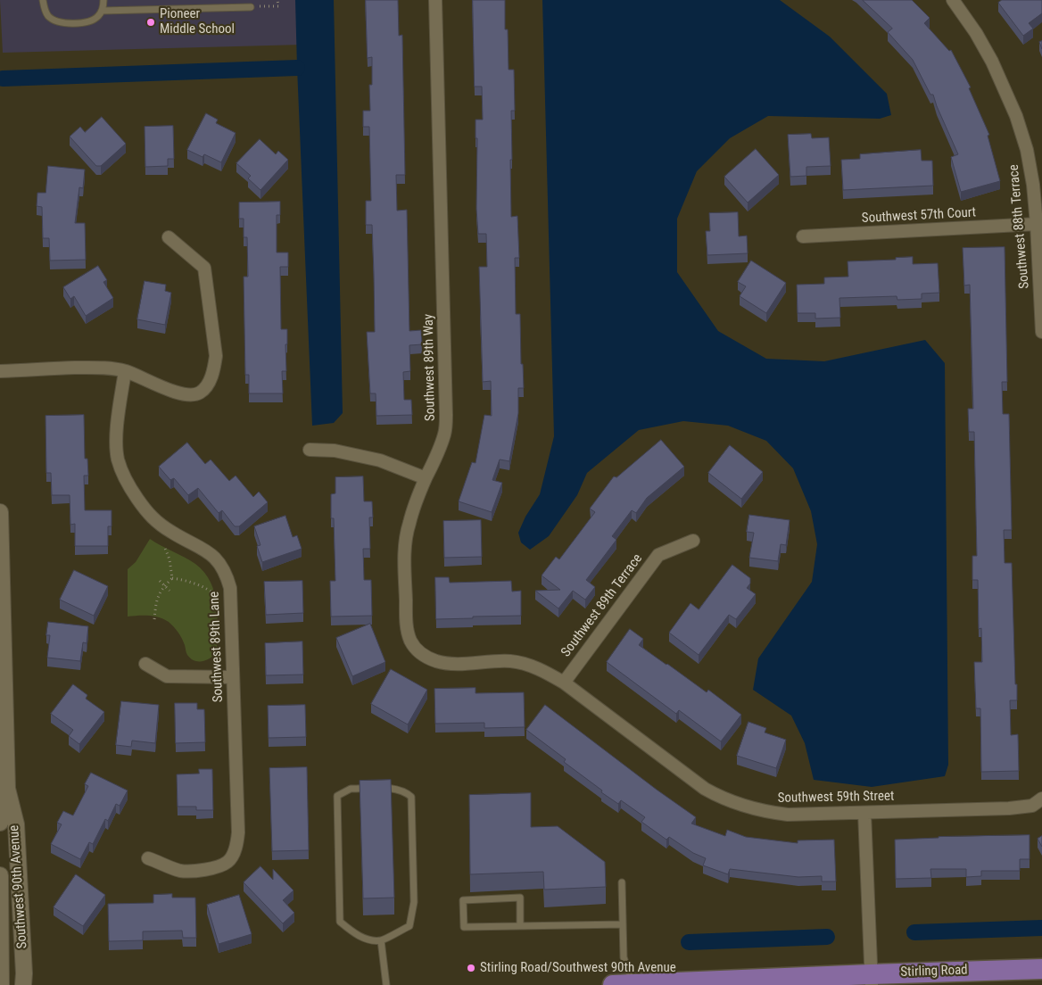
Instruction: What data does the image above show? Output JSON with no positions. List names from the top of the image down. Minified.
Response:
{"streets":{"main road":["Stirling Road"],"street":["Southwest 57th Court","Southwest 88th Terrace","Southwest 89th Way","Southwest 89th Terrace","Southwest 89th Lane","Southwest 59th Street","Southwest 90th Avenue"]},"crossings":[["Southwest 57th Court","Southwest 88th Terrace"],["Southwest 89th Way","Southwest 89th Terrace"],["Southwest 89th Way","Southwest 59th Street"],["Southwest 89th Terrace","Southwest 59th Street"]],"places":["Pioneer Middle School","Stirling Road/Southwest 90th Avenue"]}
